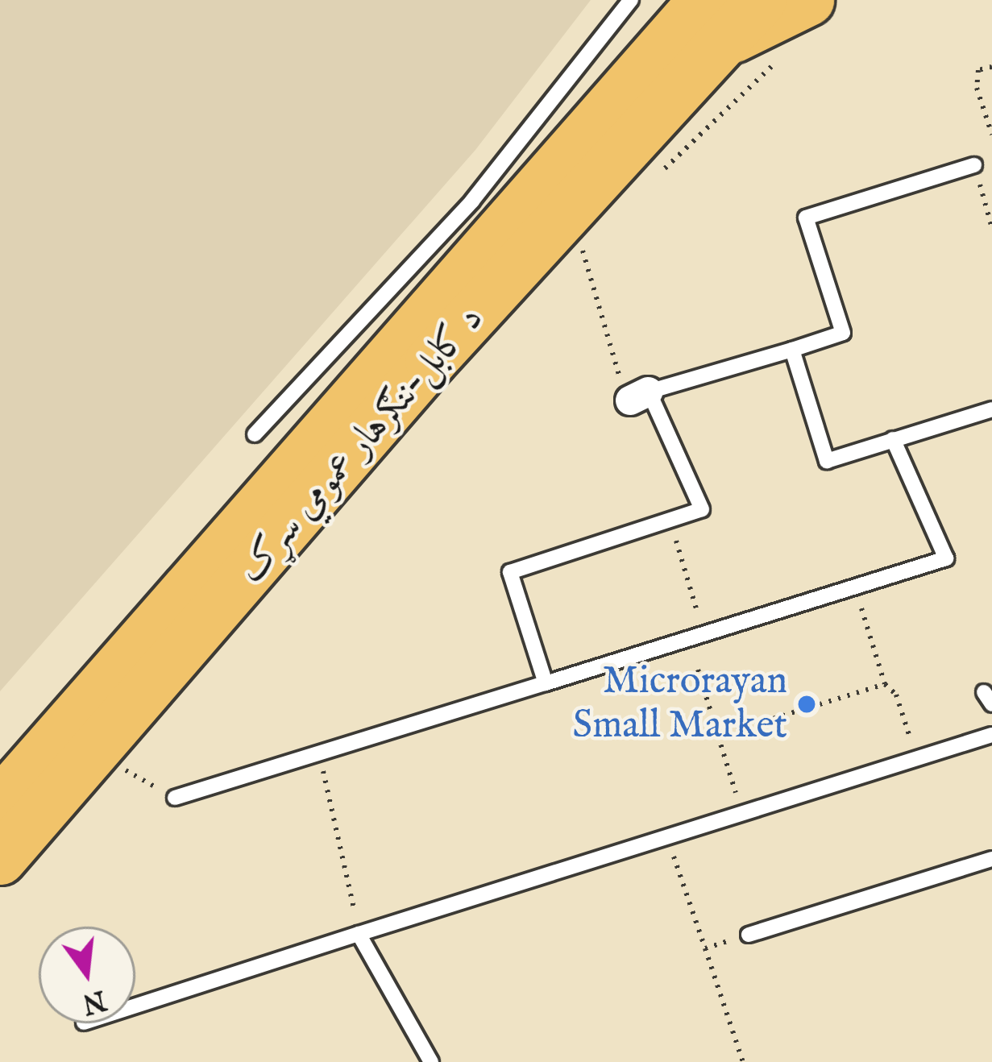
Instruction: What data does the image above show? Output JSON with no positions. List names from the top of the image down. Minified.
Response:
{"streets":{"highway":["د کابل–ننګرهار عمومي سړک"]},"places":["Microrayan Small Market"],"north":"bottom"}
